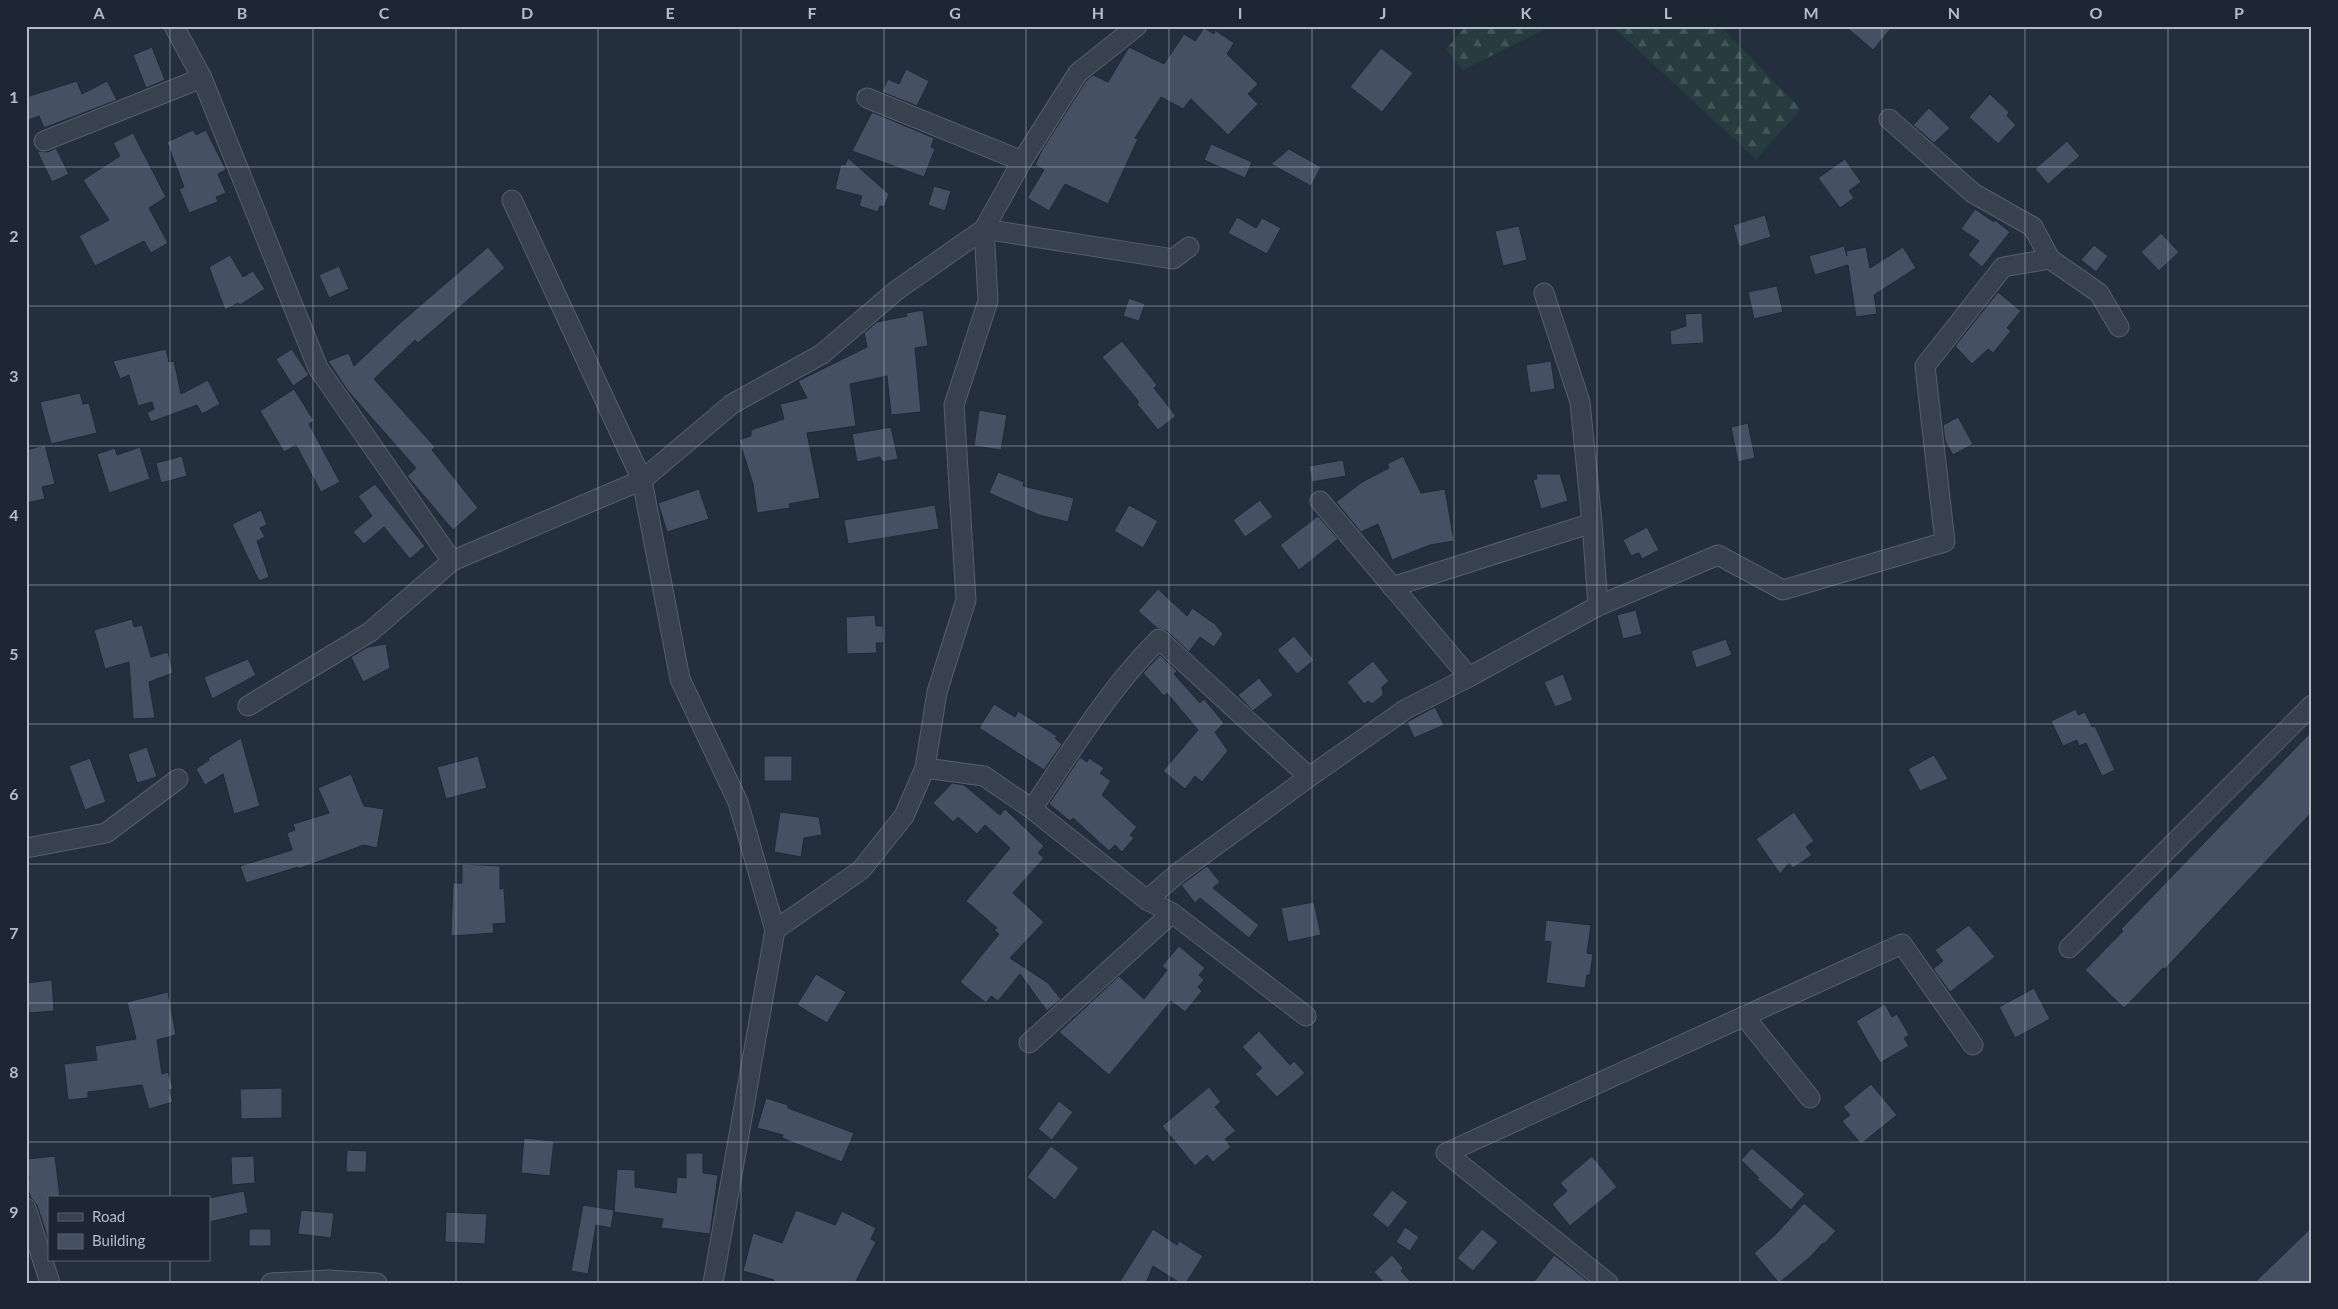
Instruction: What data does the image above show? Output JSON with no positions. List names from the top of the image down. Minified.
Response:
{"legend":["Road","Building"],"grid":{"columns":["A","B","C","D","E","F","G","H","I","J","K","L","M","N","O","P"],"rows":["1","2","3","4","5","6","7","8","9"]}}
